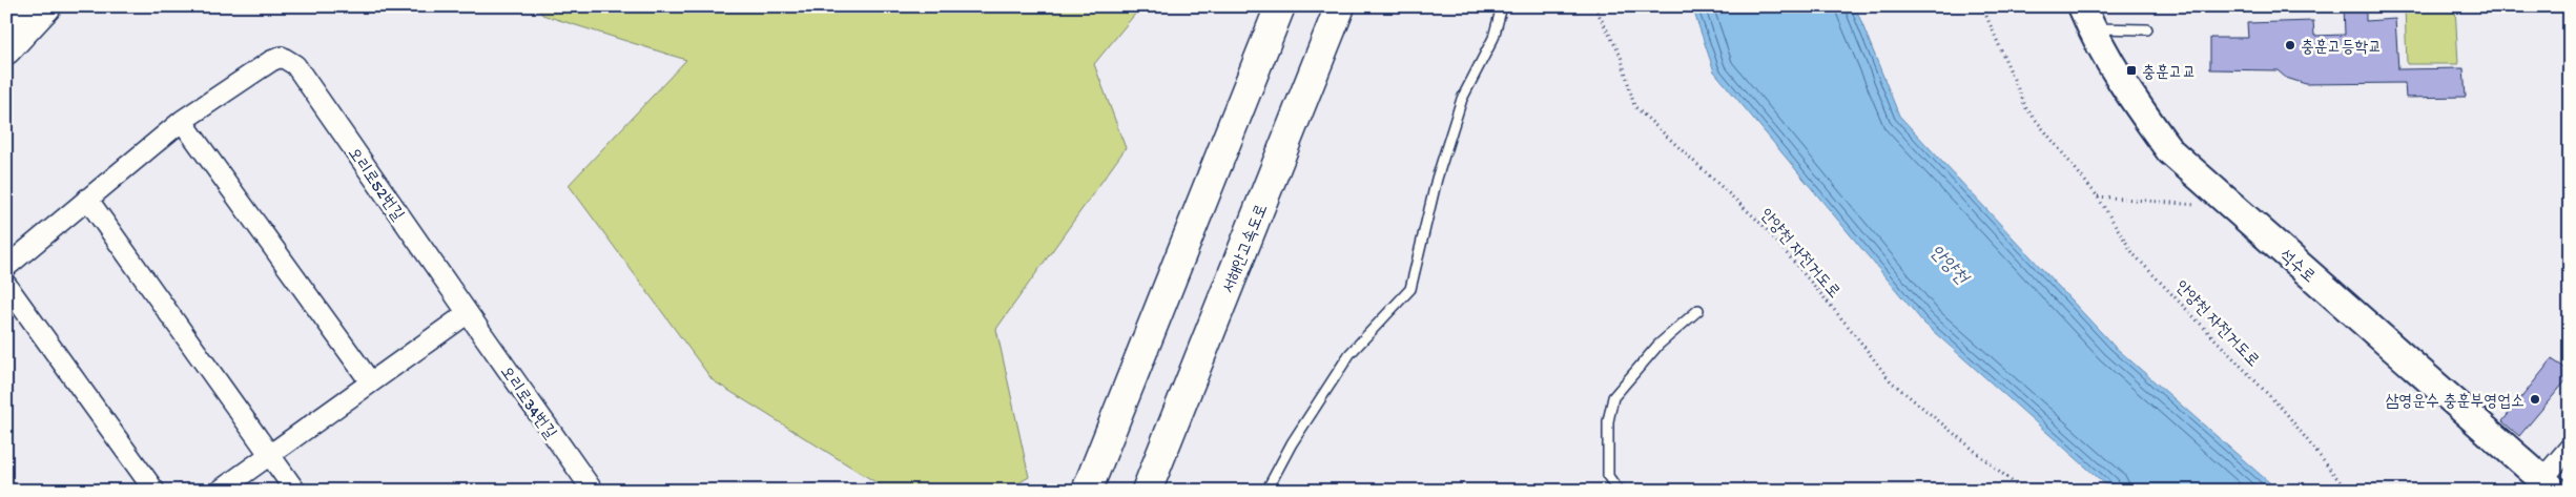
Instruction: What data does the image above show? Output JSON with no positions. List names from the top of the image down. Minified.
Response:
{"streets":{"highway":["서해안고속도로"],"street":["오리로52번길","석수로","오리로34번길"],"path":["안양천 자전거도로"]},"crossings":[["오리로52번길","오리로34번길"]],"water":["안양천"],"places":{"other":["충훈고등학교","삼영운수 충훈부영업소"],"transit":["충훈고교"]}}
